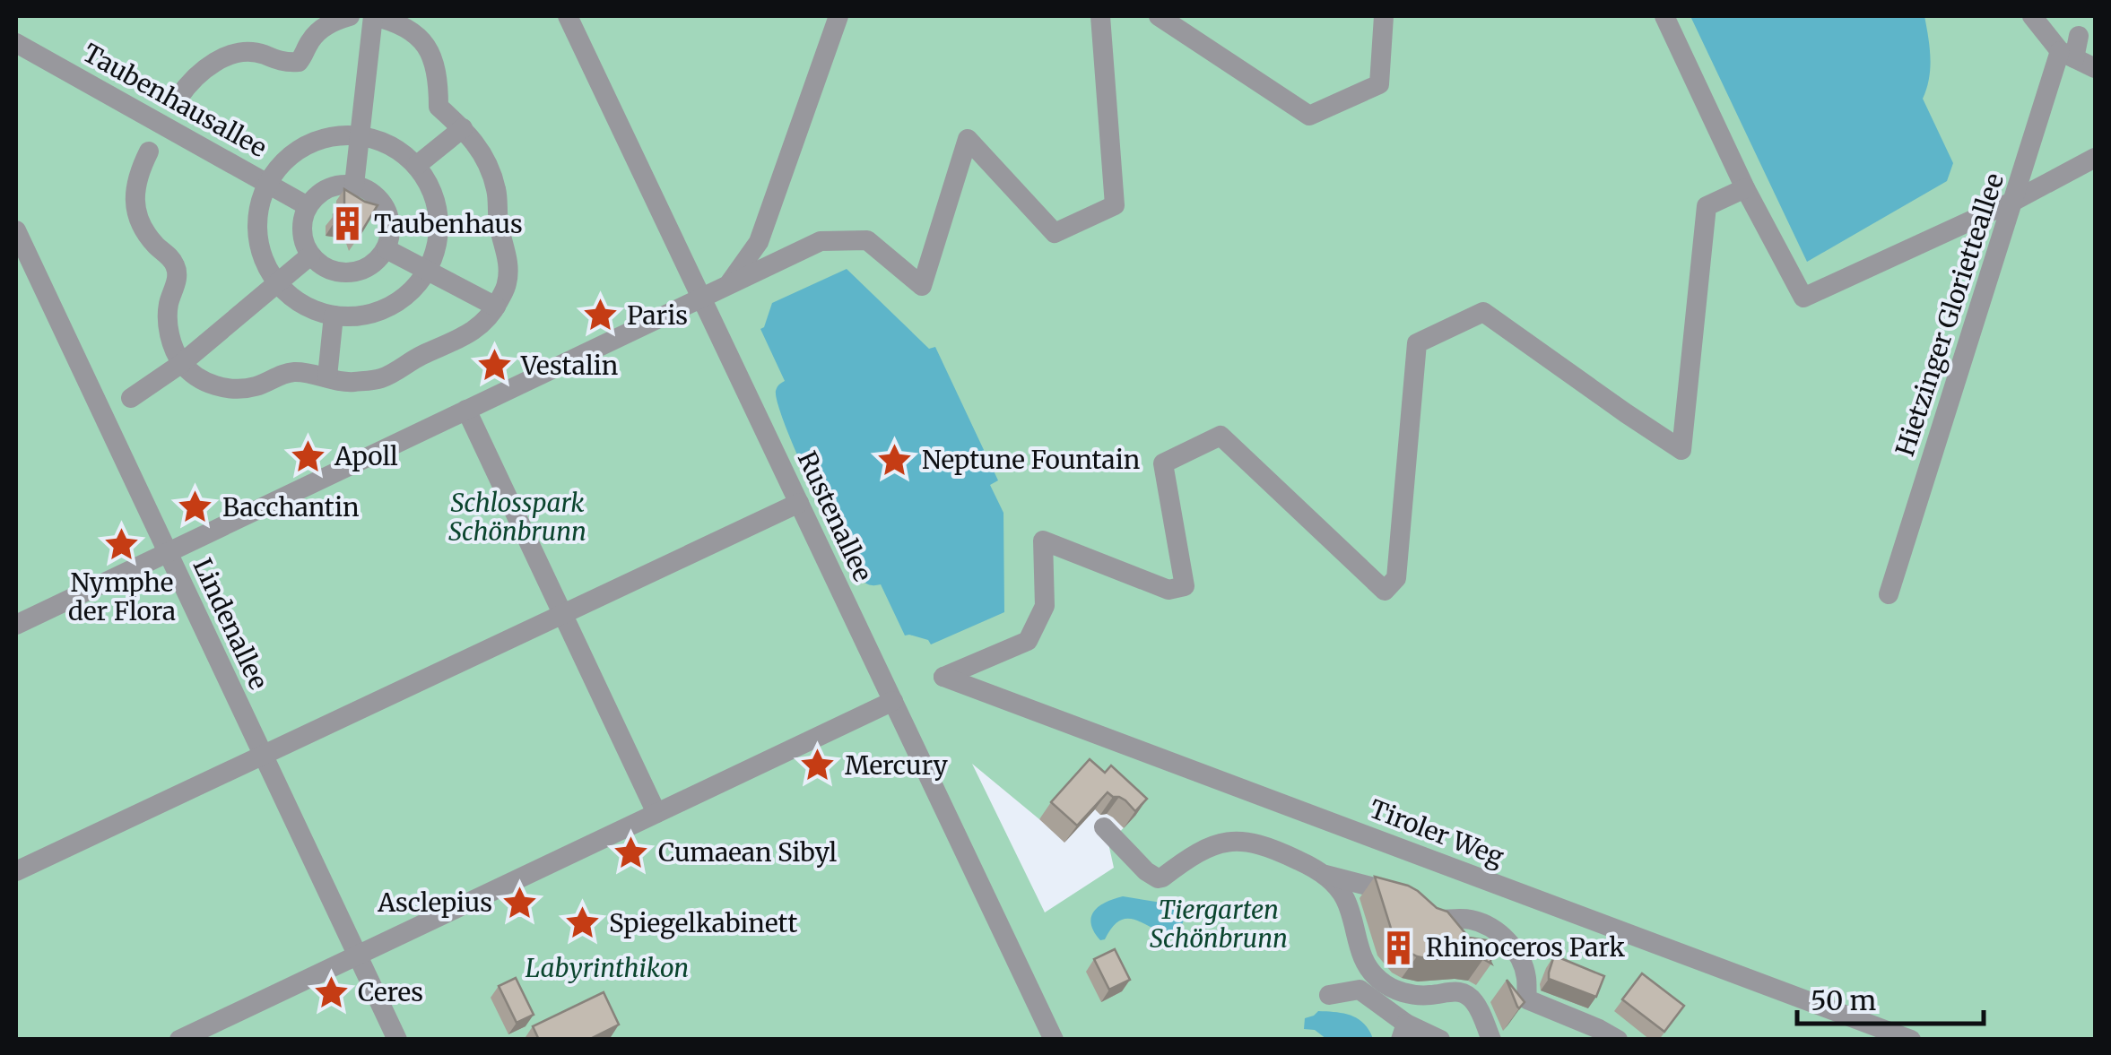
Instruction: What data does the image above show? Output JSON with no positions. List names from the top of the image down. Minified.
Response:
{"streets":{"street":["Taubenhausallee","Hietzinger Glorietteallee","Rustenallee","Lindenallee","Tiroler Weg"]},"parks":["Schlosspark Schönbrunn","Tiergarten Schönbrunn","Labyrinthikon"],"places":{"building":["Taubenhaus","Rhinoceros Park"],"place":["Paris","Vestalin","Apoll","Neptune Fountain","Bacchantin","Nymphe der Flora","Mercury","Cumaean Sibyl","Asclepius","Spiegelkabinett","Ceres"]},"scale_bar":"50 m"}
